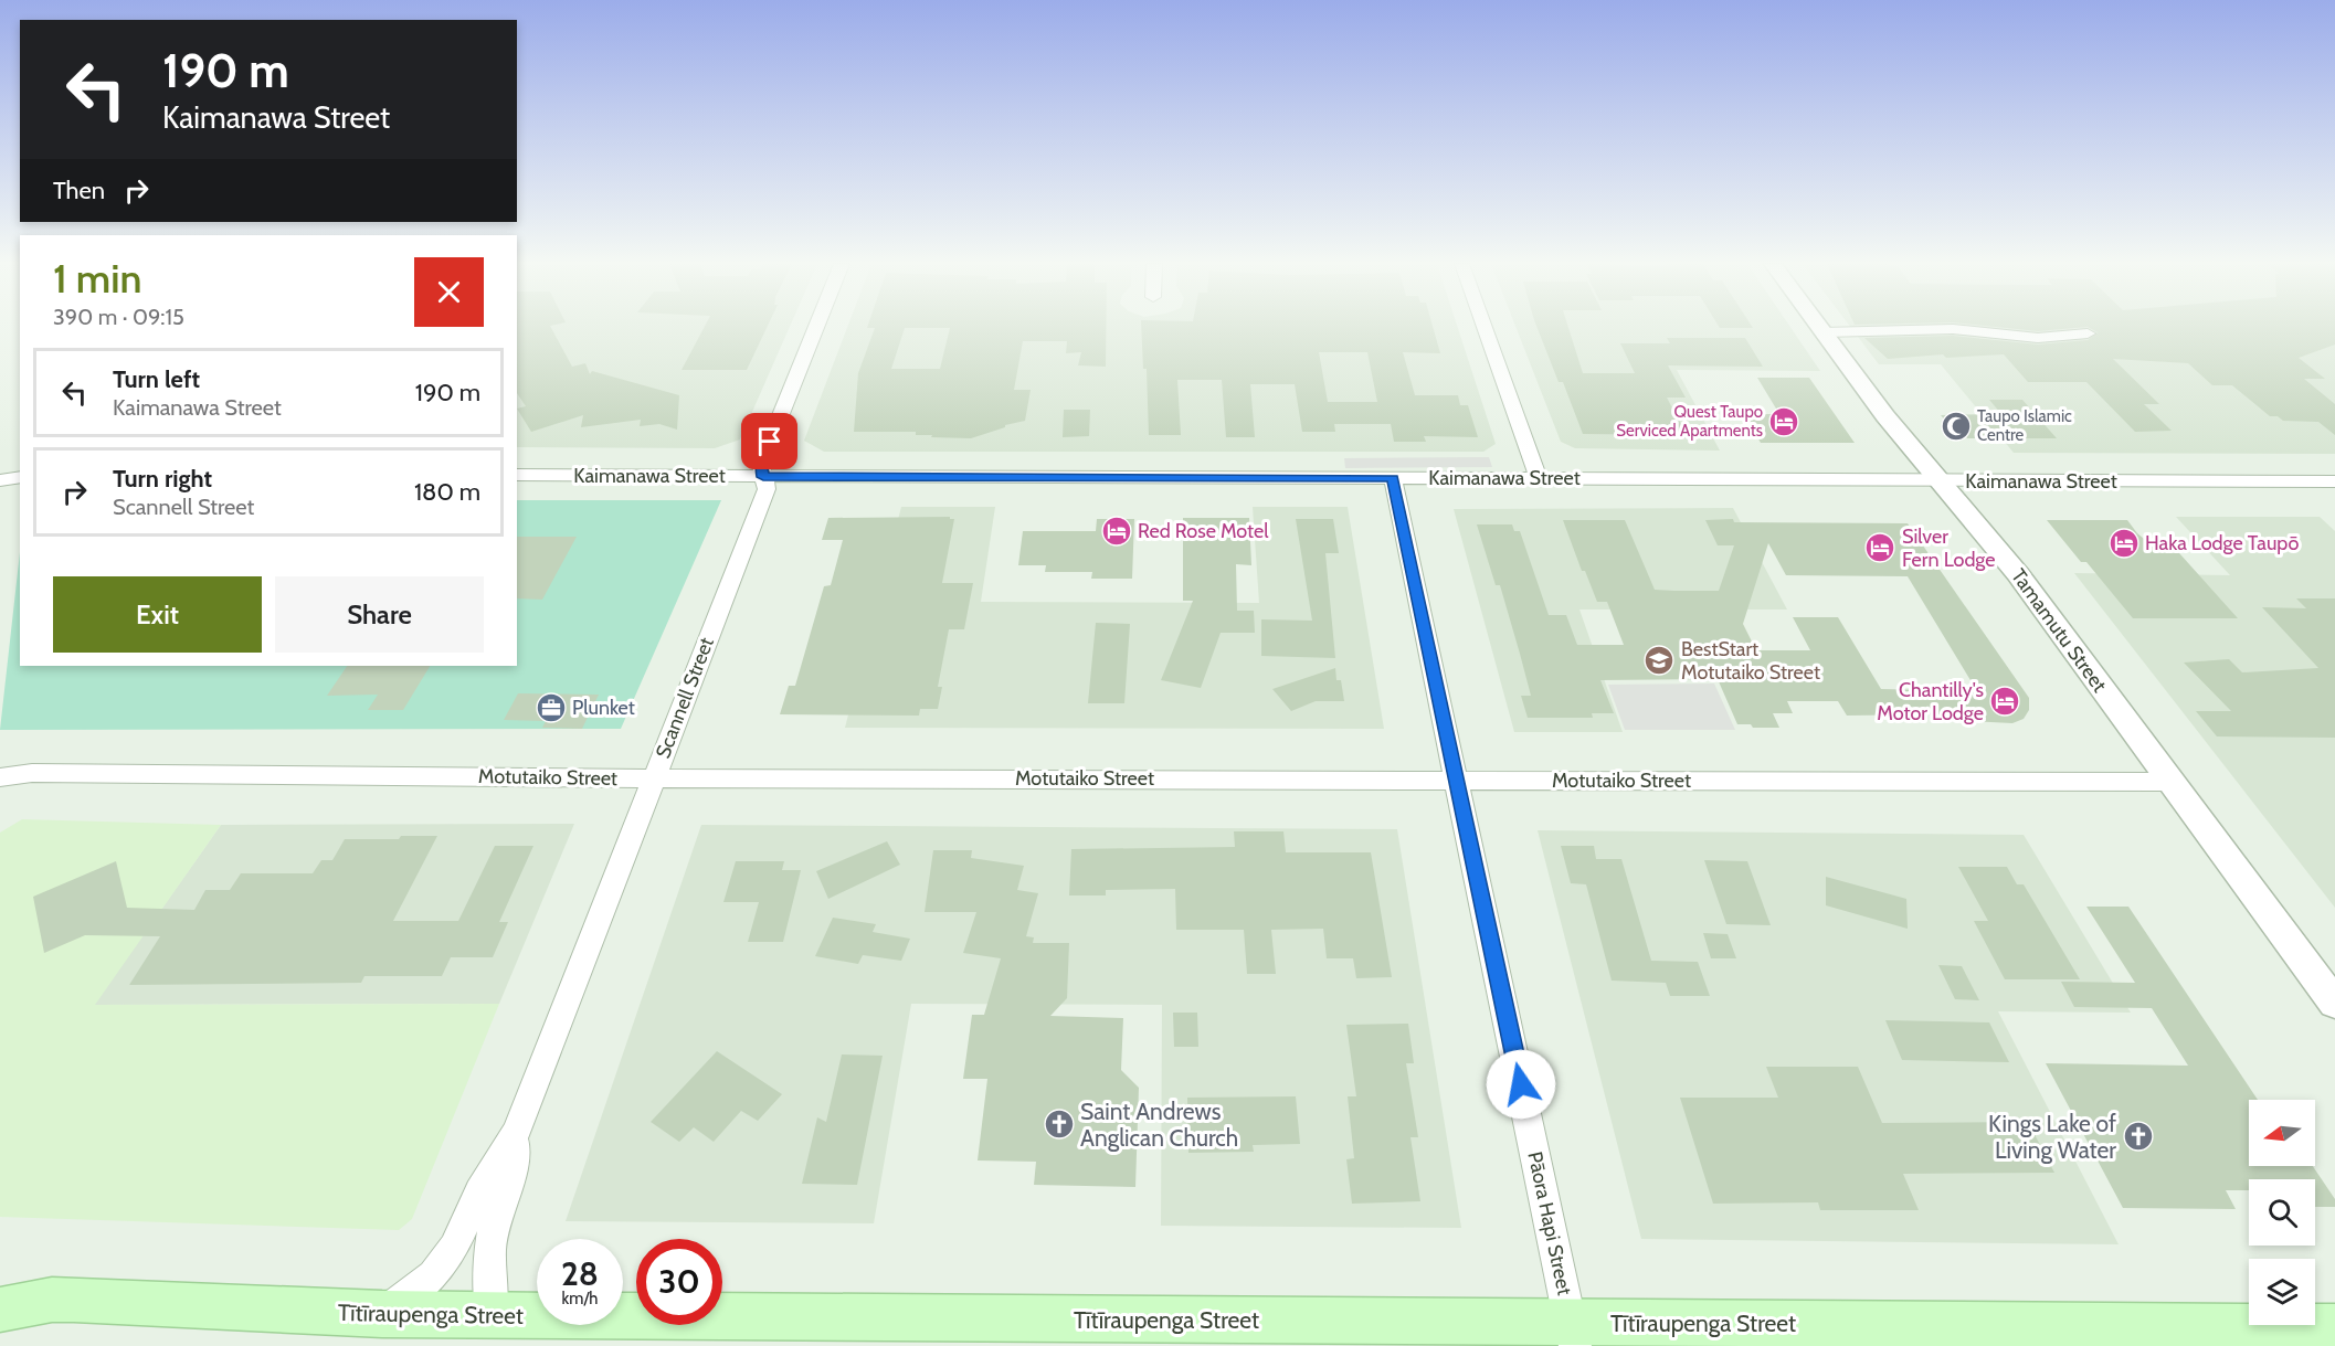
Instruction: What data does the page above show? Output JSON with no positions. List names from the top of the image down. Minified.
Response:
{"streets":{"main road":["Tītīraupenga Street"],"street":["Kaimanawa Street","Tamamutu Street","Scannell Street","Motutaiko Street","Pāora Hapi Street"]},"crossings":[["Kaimanawa Street","Tamamutu Street"],["Kaimanawa Street","Scannell Street"],["Kaimanawa Street","Pāora Hapi Street"],["Tamamutu Street","Motutaiko Street"],["Scannell Street","Motutaiko Street"],["Scannell Street","Tītīraupenga Street"],["Motutaiko Street","Pāora Hapi Street"],["Pāora Hapi Street","Tītīraupenga Street"]],"places":{"hotel":["Quest Taupo Serviced Apartments","Red Rose Motel","Haka Lodge Taupō","Silver Fern Lodge","Chantilly's Motor Lodge"],"mosque":["Taupo Islamic Centre"],"school or university":["BestStart Motutaiko Street"],"office":["Plunket"],"church":["Saint Andrews Anglican Church","Kings Lake of Living Water"]},"north":"left","page":{"turn":["190 m","Kaimanawa Street"],"then":"Then","heading":["1 min","390 m · 09:15"],"list":[{"name":"Turn left","note":"Kaimanawa Street","value":"190 m"},{"name":"Turn right","note":"Scannell Street","value":"180 m"}],"buttons":["Exit","Share"],"speed":"28 km/h","limit":"30"}}
